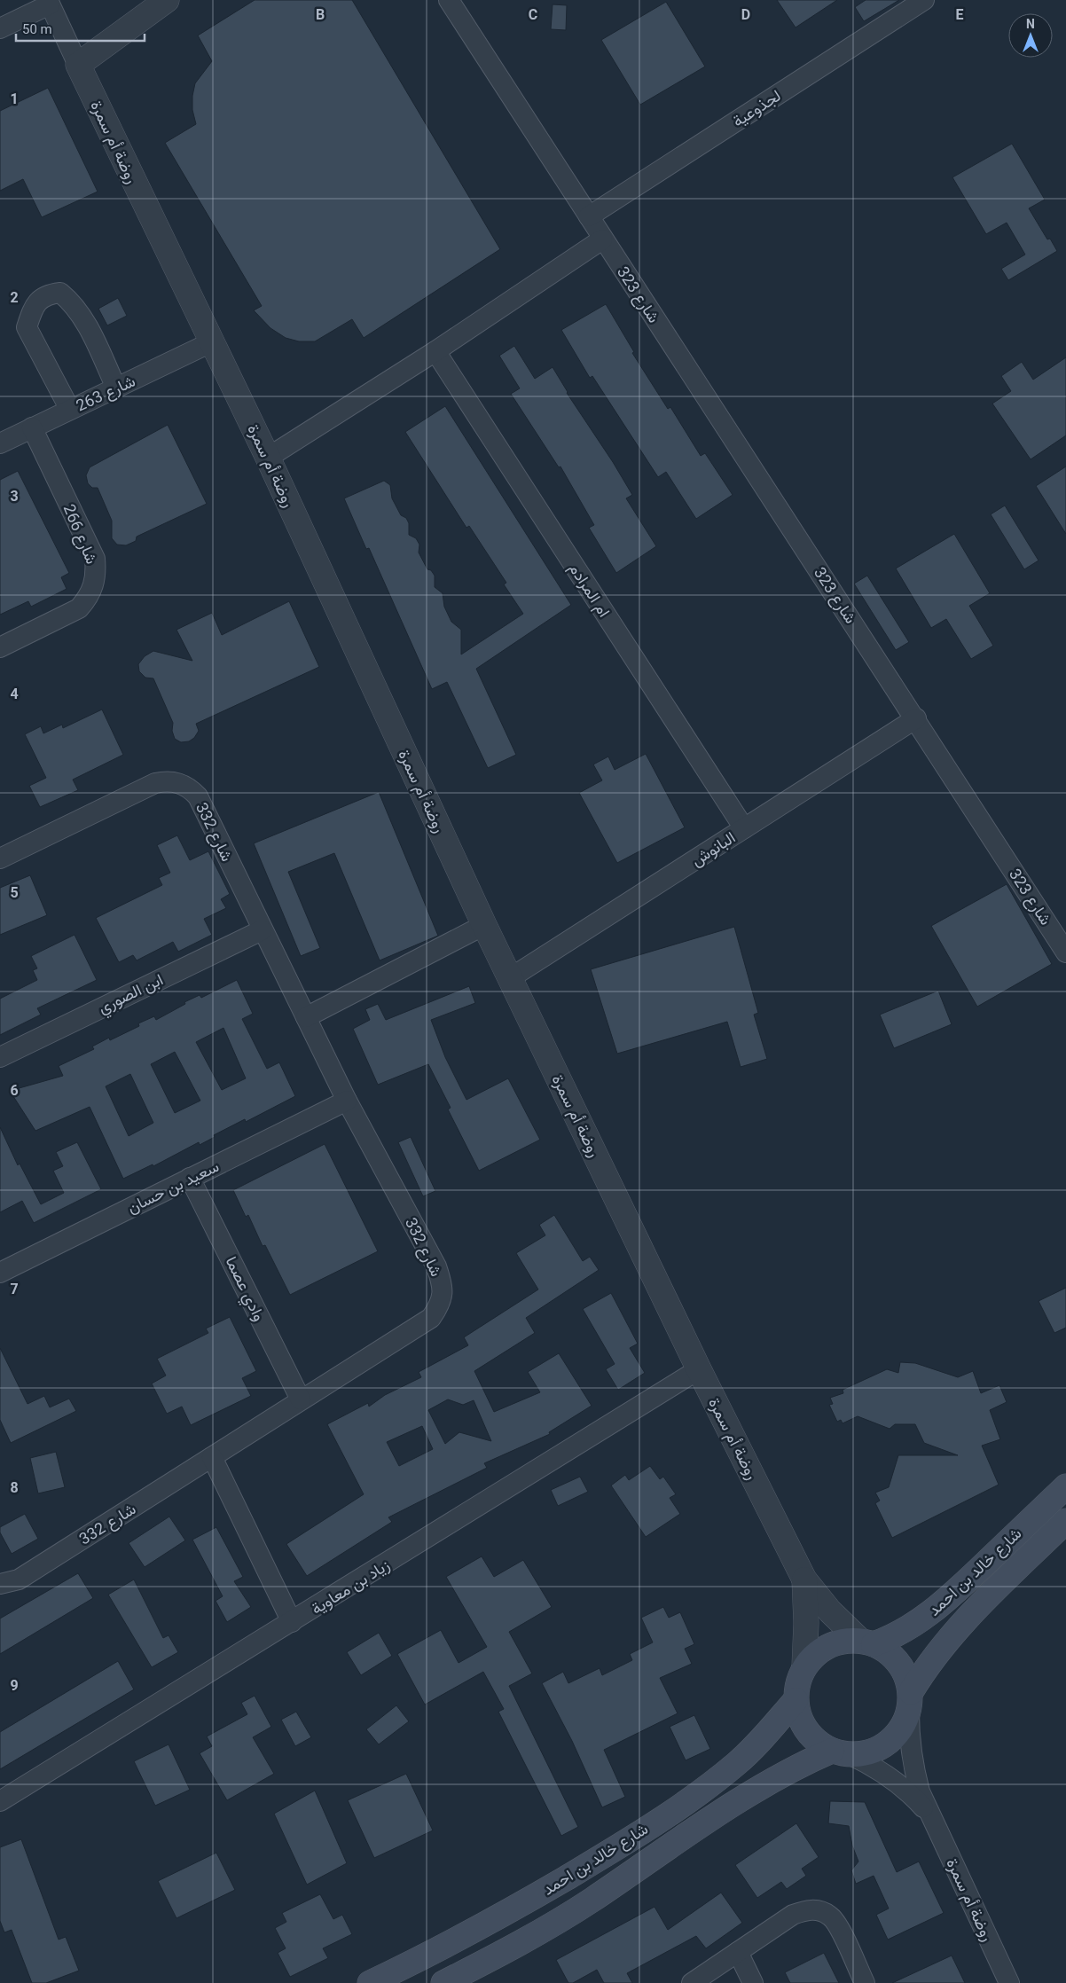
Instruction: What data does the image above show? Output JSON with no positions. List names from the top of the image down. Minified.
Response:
{"streets":{"main road":["شارع خالد بن احمد"],"street":["لجذوعية","روضة أم سمرة","شارع 323","شارع 263","شارع 266","ام المرادم","شارع 332","البانوش","ابن الصوري","سعيد بن حسان","وادي عصما","زياد بن معاوية"]},"crossings":[["لجذوعية","شارع 323"],["روضة أم سمرة","شارع 263"],["روضة أم سمرة","البانوش"],["روضة أم سمرة","شارع خالد بن احمد"],["روضة أم سمرة","زياد بن معاوية"],["شارع 323","البانوش"],["شارع 263","شارع 266"],["ام المرادم","البانوش"],["شارع 332","ابن الصوري"],["شارع 332","سعيد بن حسان"],["شارع 332","وادي عصما"],["سعيد بن حسان","وادي عصما"]],"scale_bar":"50 m","north":"top","grid":{"columns":["B","C","D","E"],"rows":["1","2","3","4","5","6","7","8","9"]}}
